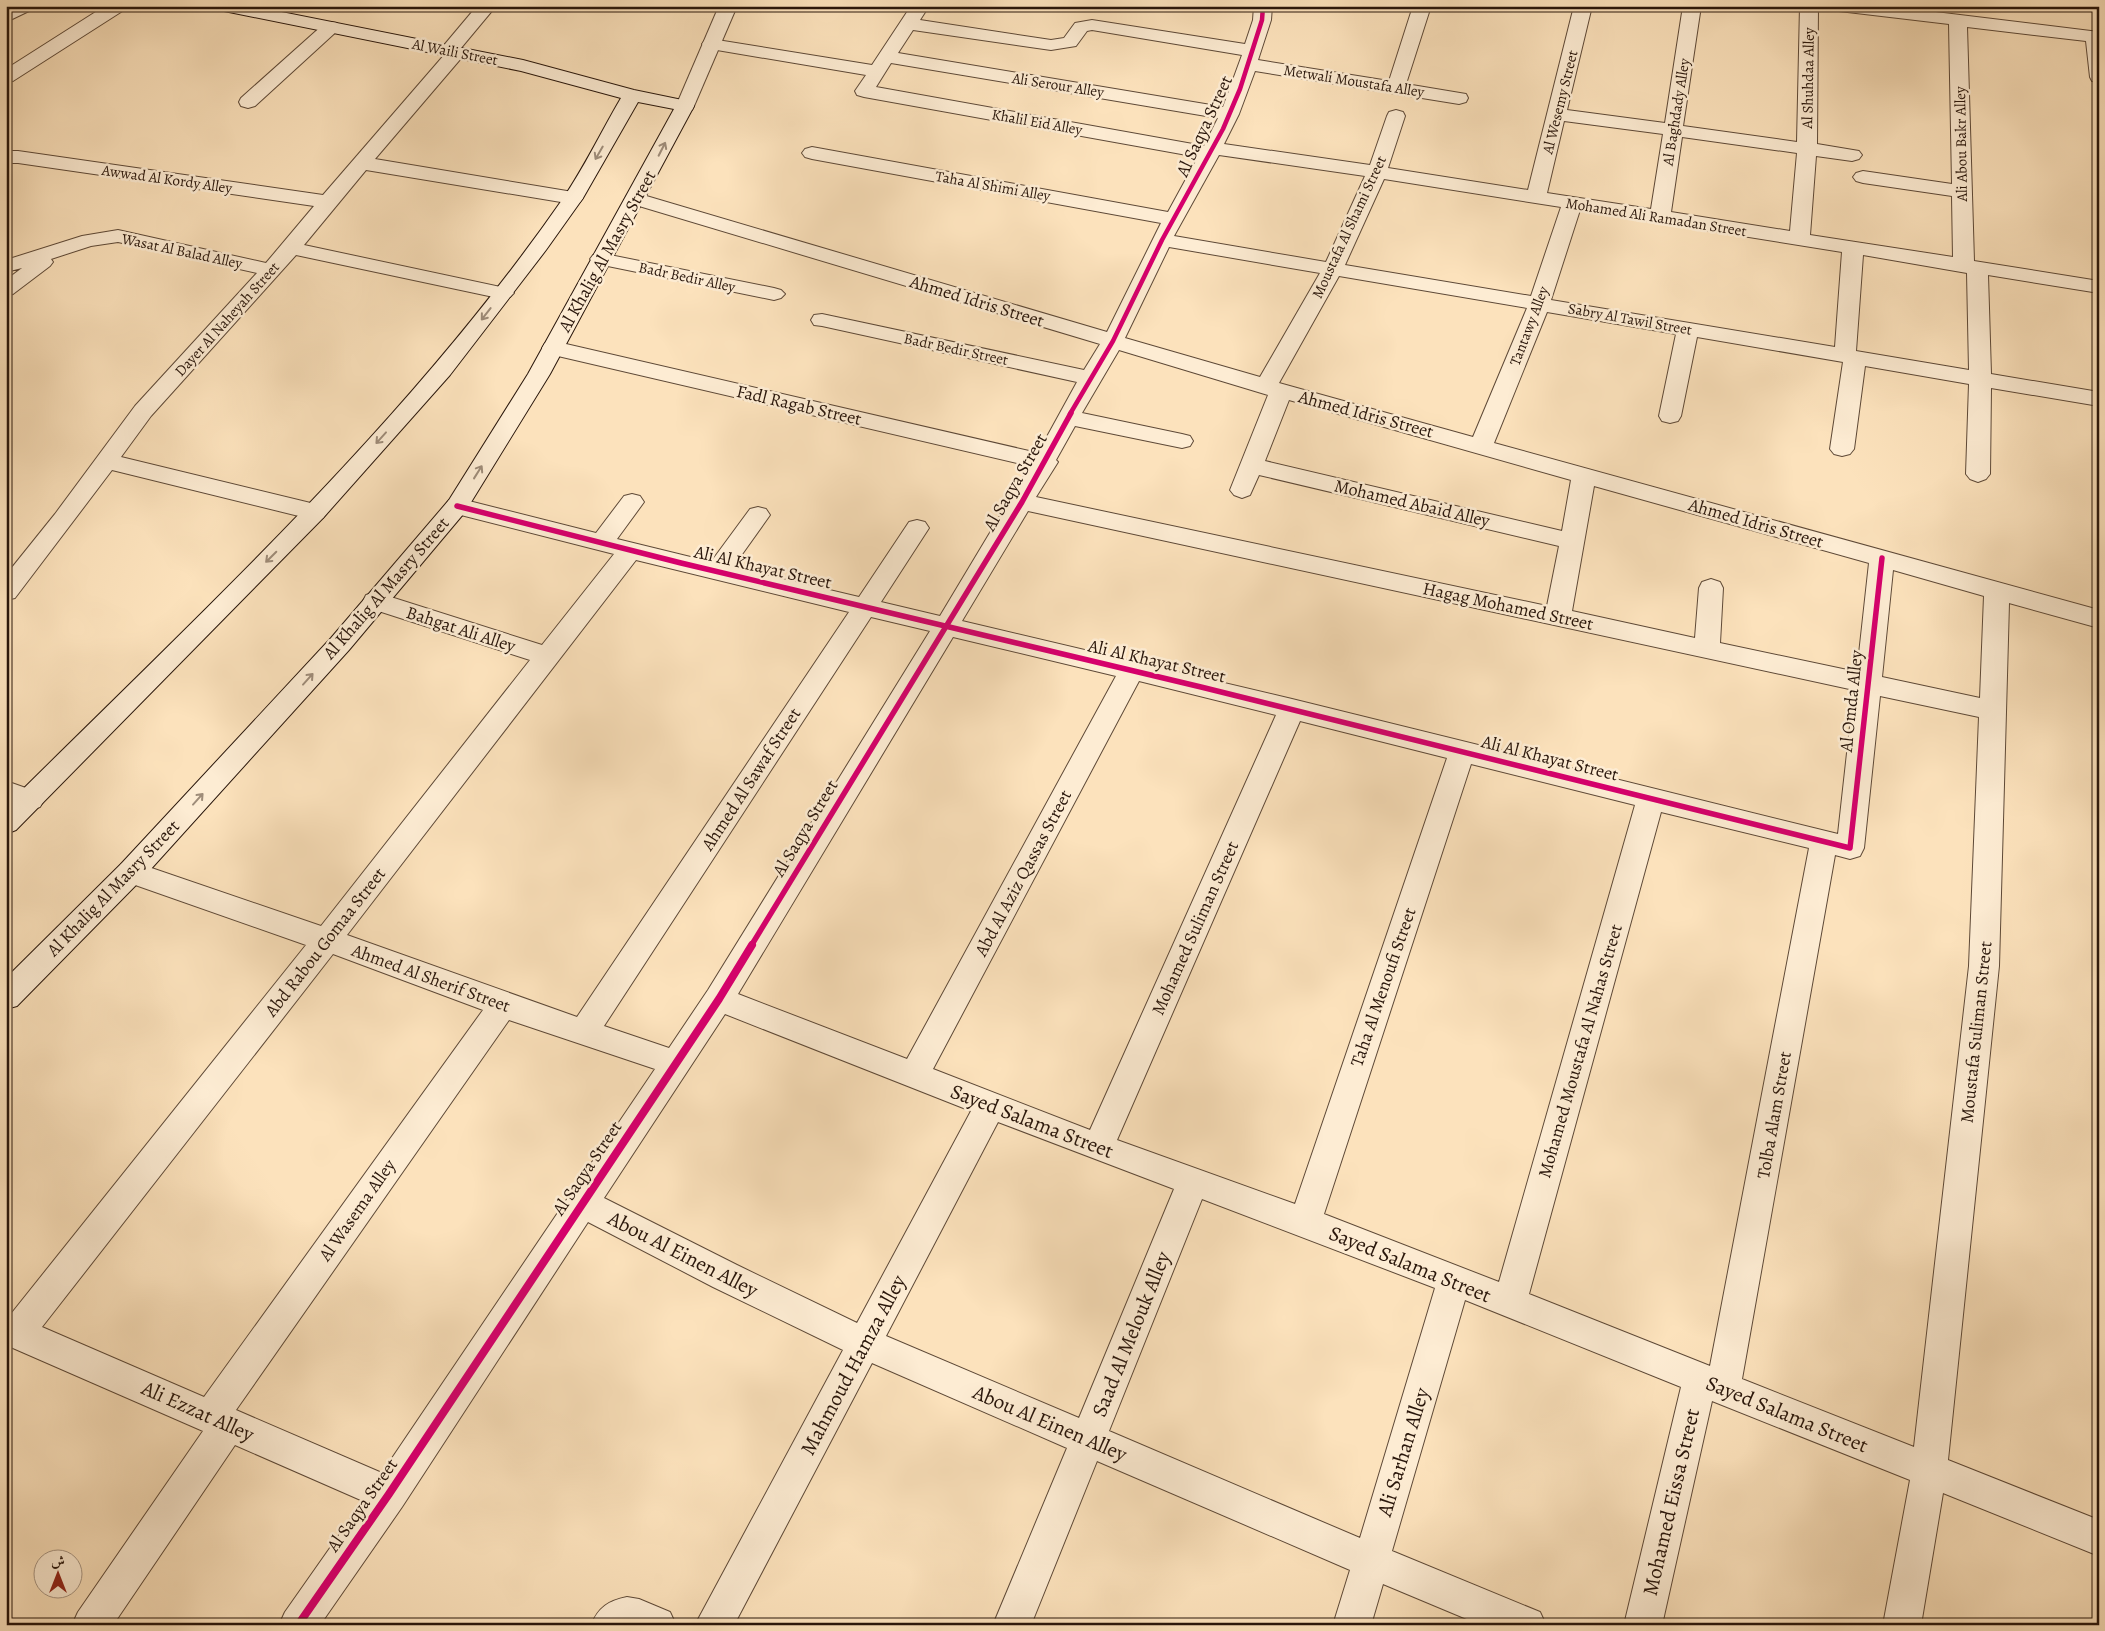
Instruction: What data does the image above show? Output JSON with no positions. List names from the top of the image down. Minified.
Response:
{"streets":{"street":["Al Waili Street","Al Shuhdaa Alley","Metwali Moustafa Alley","Ali Serour Alley","Al Wesemy Street","Al Baghdady Alley","Khalil Eid Alley","Al Saqya Street","Ali Abou Bakr Alley","Awwad Al Kordy Alley","Taha Al Shimi Alley","Mohamed Ali Ramadan Street","Moustafa Al Shami Street","Wasat Al Balad Alley","Al Khalig Al Masry Street","Badr Bedir Alley","Ahmed Idris Street","Dayer Al Naheyah Street","Sabry Al Tawil Street","Tantawy Alley","Badr Bedir Street","Fadl Ragab Street","Mohamed Abaid Alley","Ali Al Khayat Street","Hagag Mohamed Street","Bahgat Ali Alley","Al Omda Alley","Ahmed Al Sawaf Street","Abd Al Aziz Qassas Street","Mohamed Suliman Street","Abd Rabou Gomaa Street","Ahmed Al Sherif Street","Taha Al Menoufi Street","Moustafa Suliman Street","Mohamed Moustafa Al Nahas Street","Tolba Alam Street","Sayed Salama Street","Al Wasema Alley","Abou Al Einen Alley","Saad Al Melouk Alley","Mahmoud Hamza Alley","Ali Ezzat Alley","Ali Sarhan Alley","Mohamed Eissa Street"]},"crossings":[["Al Waili Street","Al Khalig Al Masry Street"],["Al Waili Street","Dayer Al Naheyah Street"],["Al Shuhdaa Alley","Mohamed Ali Ramadan Street"],["Metwali Moustafa Alley","Al Saqya Street"],["Ali Serour Alley","Khalil Eid Alley"],["Ali Serour Alley","Al Saqya Street"],["Ali Serour Alley","Al Khalig Al Masry Street"],["Al Wesemy Street","Mohamed Ali Ramadan Street"],["Al Baghdady Alley","Mohamed Ali Ramadan Street"],["Khalil Eid Alley","Al Saqya Street"],["Khalil Eid Alley","Mohamed Ali Ramadan Street"],["Al Saqya Street","Taha Al Shimi Alley"],["Al Saqya Street","Mohamed Ali Ramadan Street"],["Al Saqya Street","Ahmed Idris Street"],["Al Saqya Street","Sabry Al Tawil Street"],["Al Saqya Street","Badr Bedir Street"],["Al Saqya Street","Fadl Ragab Street"],["Al Saqya Street","Ali Al Khayat Street"],["Al Saqya Street","Hagag Mohamed Street"],["Al Saqya Street","Ahmed Al Sherif Street"],["Al Saqya Street","Sayed Salama Street"],["Al Saqya Street","Abou Al Einen Alley"],["Al Saqya Street","Ali Ezzat Alley"],["Ali Abou Bakr Alley","Mohamed Ali Ramadan Street"],["Ali Abou Bakr Alley","Sabry Al Tawil Street"],["Awwad Al Kordy Alley","Dayer Al Naheyah Street"],["Taha Al Shimi Alley","Sabry Al Tawil Street"],["Mohamed Ali Ramadan Street","Moustafa Al Shami Street"],["Mohamed Ali Ramadan Street","Tantawy Alley"],["Moustafa Al Shami Street","Ahmed Idris Street"],["Moustafa Al Shami Street","Sabry Al Tawil Street"],["Moustafa Al Shami Street","Mohamed Abaid Alley"],["Wasat Al Balad Alley","Dayer Al Naheyah Street"],["Al Khalig Al Masry Street","Badr Bedir Alley"],["Al Khalig Al Masry Street","Ahmed Idris Street"],["Al Khalig Al Masry Street","Fadl Ragab Street"],["Al Khalig Al Masry Street","Ali Al Khayat Street"],["Al Khalig Al Masry Street","Bahgat Ali Alley"],["Al Khalig Al Masry Street","Ahmed Al Sherif Street"],["Ahmed Idris Street","Tantawy Alley"],["Ahmed Idris Street","Al Omda Alley"],["Ahmed Idris Street","Moustafa Suliman Street"],["Sabry Al Tawil Street","Tantawy Alley"],["Ali Al Khayat Street","Al Omda Alley"],["Ali Al Khayat Street","Ahmed Al Sawaf Street"],["Ali Al Khayat Street","Abd Al Aziz Qassas Street"],["Ali Al Khayat Street","Mohamed Suliman Street"],["Ali Al Khayat Street","Abd Rabou Gomaa Street"],["Ali Al Khayat Street","Taha Al Menoufi Street"],["Ali Al Khayat Street","Mohamed Moustafa Al Nahas Street"],["Ali Al Khayat Street","Tolba Alam Street"],["Hagag Mohamed Street","Al Omda Alley"],["Hagag Mohamed Street","Moustafa Suliman Street"],["Bahgat Ali Alley","Abd Rabou Gomaa Street"],["Al Omda Alley","Tolba Alam Street"],["Ahmed Al Sawaf Street","Ahmed Al Sherif Street"],["Abd Al Aziz Qassas Street","Sayed Salama Street"],["Mohamed Suliman Street","Sayed Salama Street"],["Abd Rabou Gomaa Street","Ahmed Al Sherif Street"],["Abd Rabou Gomaa Street","Ali Ezzat Alley"],["Ahmed Al Sherif Street","Al Wasema Alley"],["Taha Al Menoufi Street","Sayed Salama Street"],["Moustafa Suliman Street","Sayed Salama Street"],["Mohamed Moustafa Al Nahas Street","Sayed Salama Street"],["Tolba Alam Street","Sayed Salama Street"],["Tolba Alam Street","Mohamed Eissa Street"],["Sayed Salama Street","Saad Al Melouk Alley"],["Sayed Salama Street","Mahmoud Hamza Alley"],["Sayed Salama Street","Ali Sarhan Alley"],["Sayed Salama Street","Mohamed Eissa Street"],["Al Wasema Alley","Ali Ezzat Alley"],["Abou Al Einen Alley","Saad Al Melouk Alley"],["Abou Al Einen Alley","Mahmoud Hamza Alley"],["Abou Al Einen Alley","Ali Sarhan Alley"]],"north":"top"}
